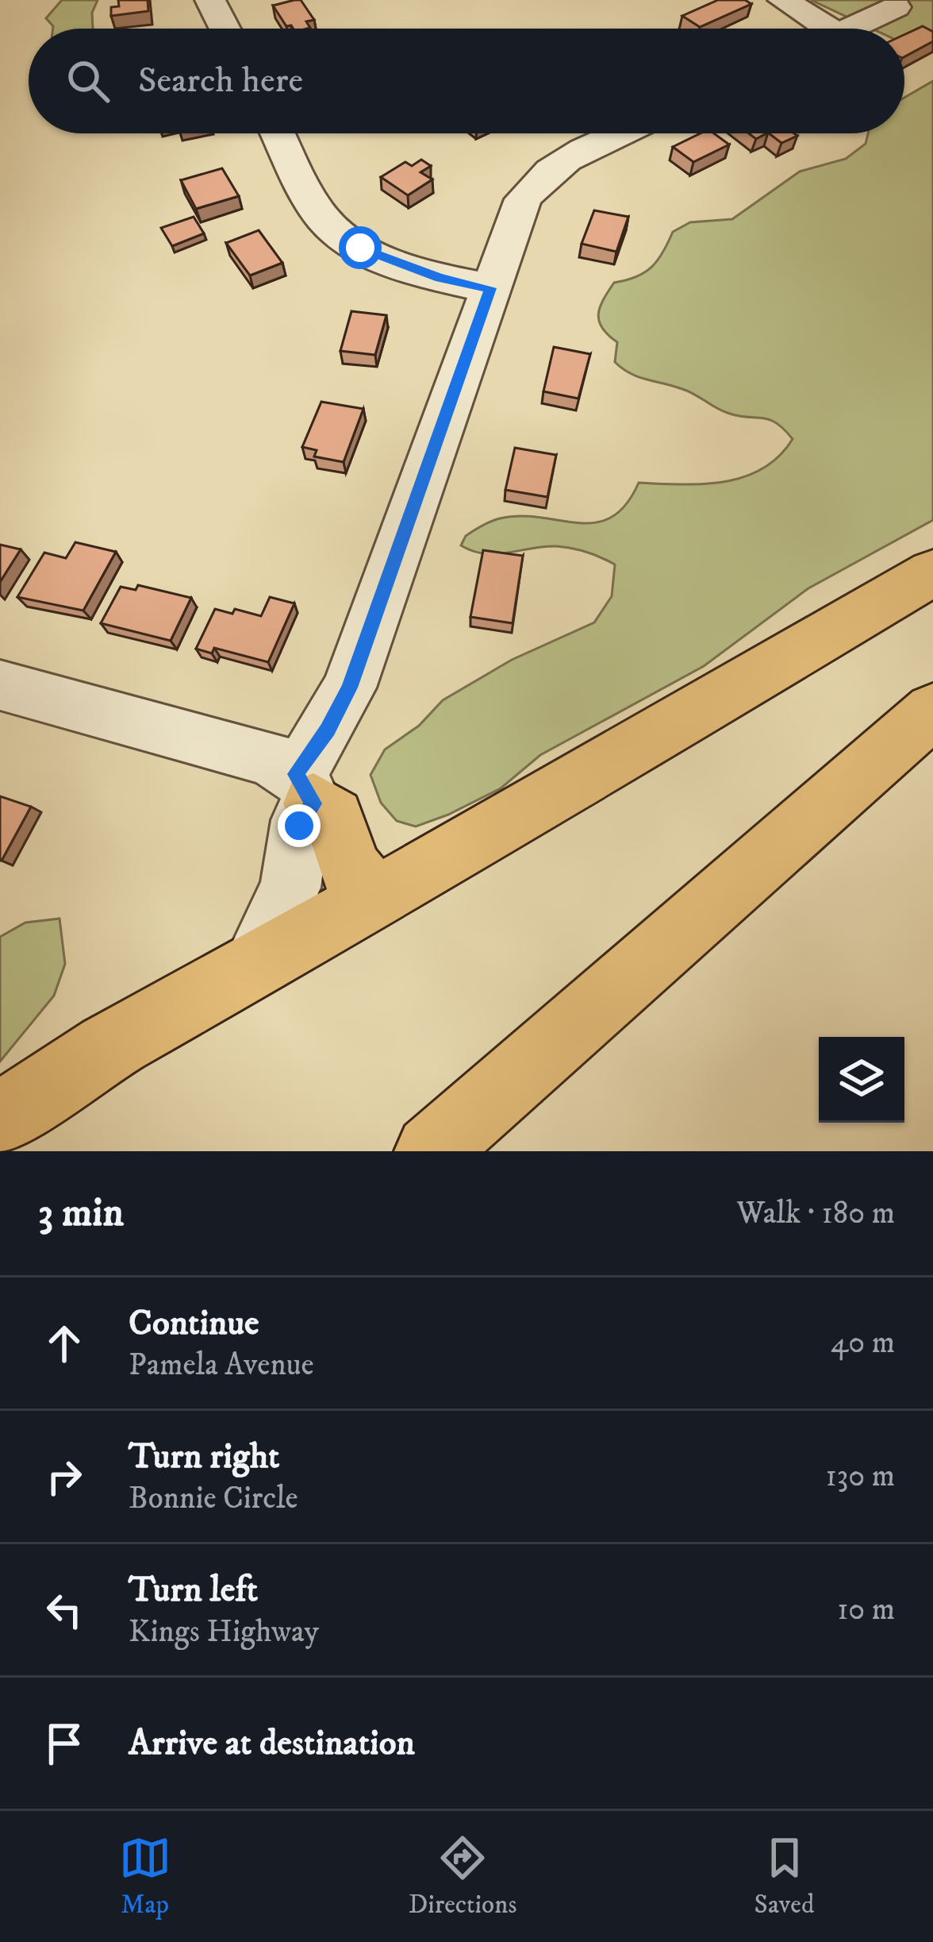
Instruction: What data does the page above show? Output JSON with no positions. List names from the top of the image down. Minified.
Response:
{"page":{"search":"Search here","heading":["3 min","Walk · 180 m"],"list":[["Continue","Pamela Avenue","40 m"],["Turn right","Bonnie Circle","130 m"],["Turn left","Kings Highway","10 m"],"Arrive at destination"],"nav":["Map","Directions","Saved"]}}
